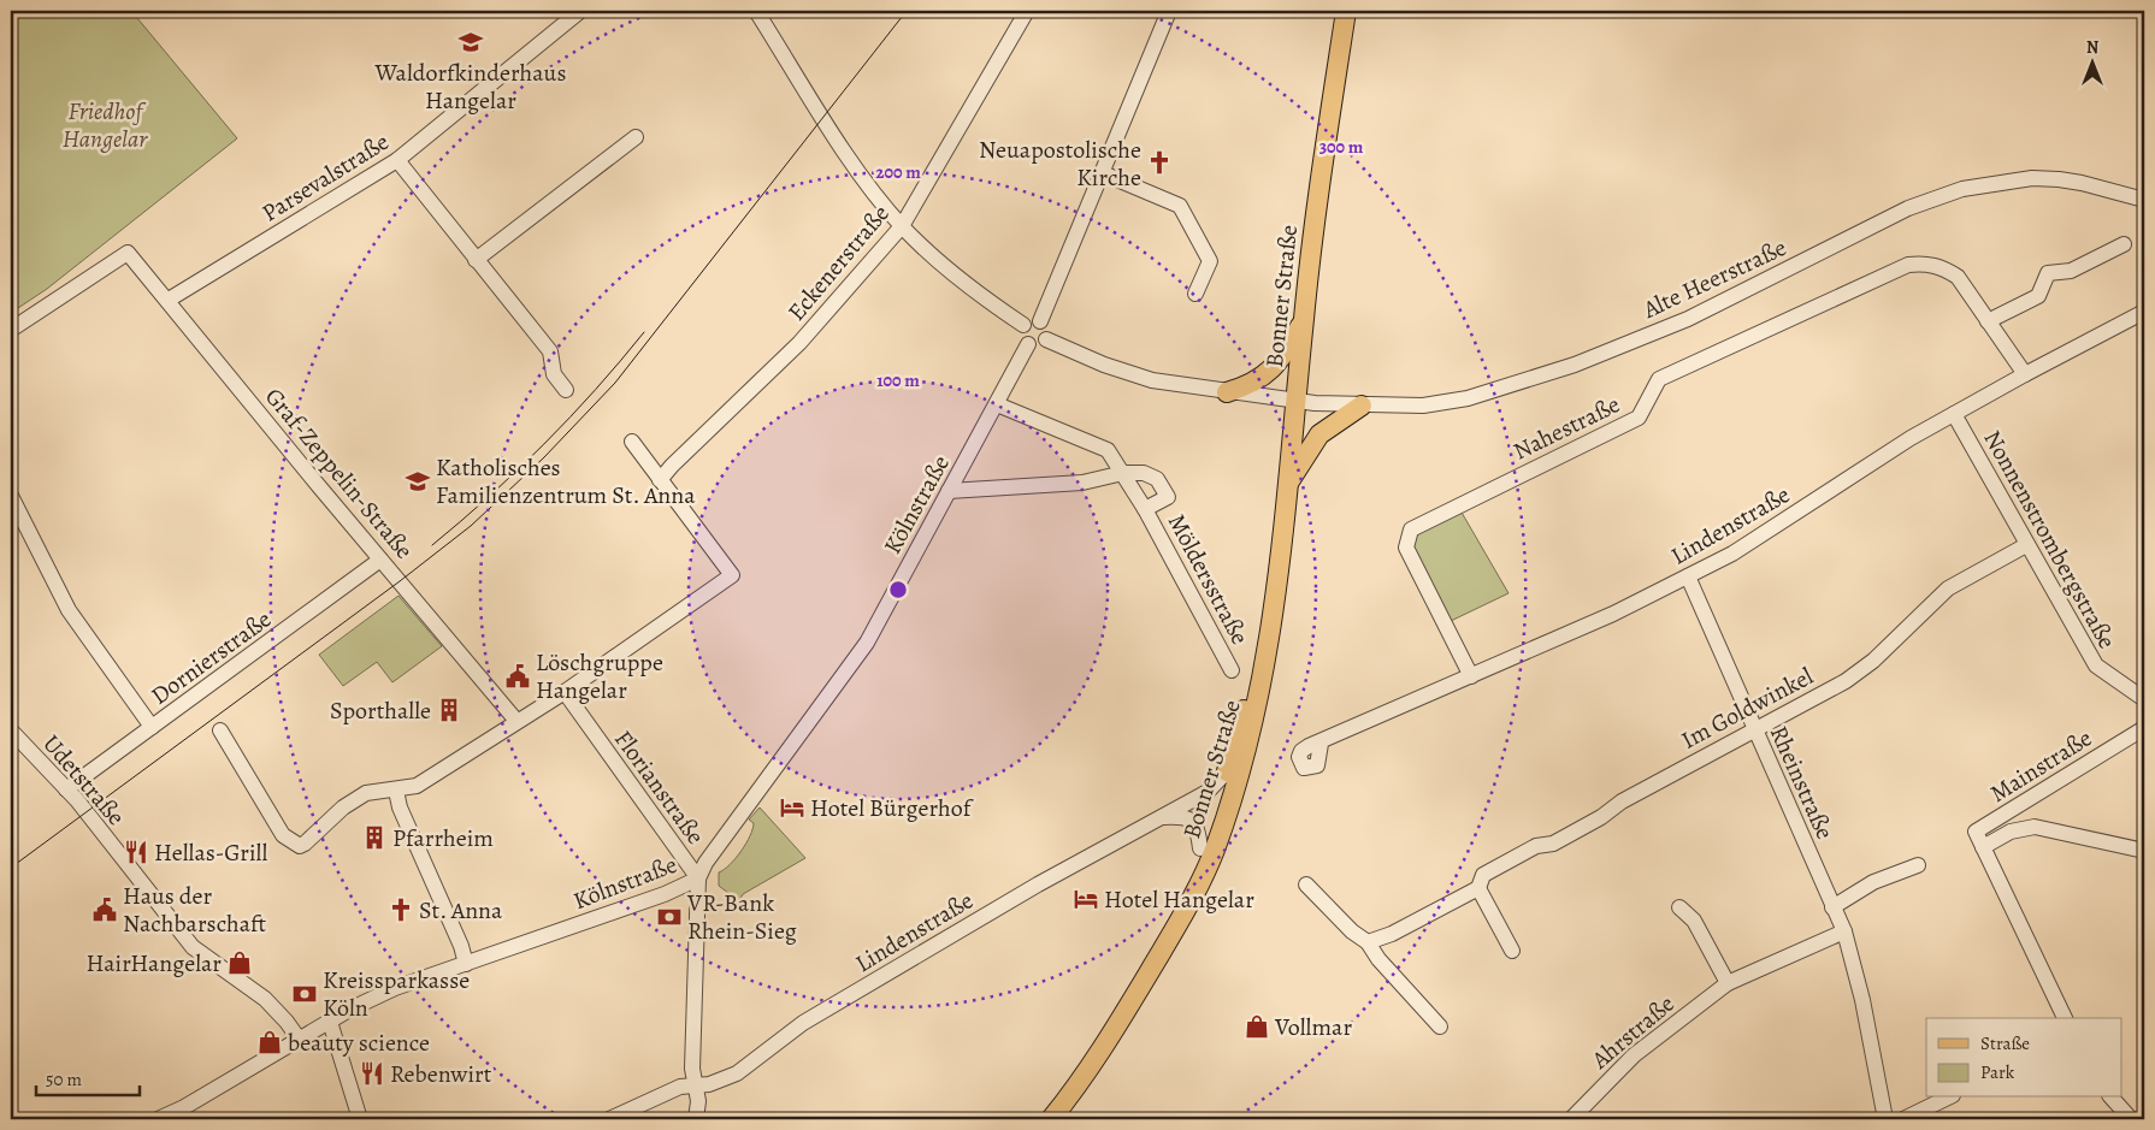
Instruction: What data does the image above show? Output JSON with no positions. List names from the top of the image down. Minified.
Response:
{"streets":{"main road":["Bonner Straße"],"street":["Parsevalstraße","Eckenerstraße","Alte Heerstraße","Nahestraße","Graf-Zeppelin-Straße","Kölnstraße","Lindenstraße","Nonnenstrombergstraße","Möldersstraße","Dornierstraße","Im Goldwinkel","Mainstraße","Udetstraße","Rheinstraße","Florianstraße","Ahrstraße"]},"crossings":[["Parsevalstraße","Graf-Zeppelin-Straße"],["Alte Heerstraße","Bonner Straße"],["Bonner Straße","Lindenstraße"],["Nahestraße","Lindenstraße"],["Graf-Zeppelin-Straße","Dornierstraße"],["Kölnstraße","Möldersstraße"],["Kölnstraße","Udetstraße"],["Kölnstraße","Florianstraße"],["Lindenstraße","Nonnenstrombergstraße"],["Lindenstraße","Rheinstraße"],["Nonnenstrombergstraße","Im Goldwinkel"],["Dornierstraße","Udetstraße"],["Im Goldwinkel","Rheinstraße"],["Rheinstraße","Ahrstraße"]],"parks":["Friedhof Hangelar"],"places":{"school or university":["Waldorfkinderhaus Hangelar","Katholisches Familienzentrum St. Anna"],"church":["Neuapostolische Kirche","St. Anna"],"public building":["Löschgruppe Hangelar","Haus der Nachbarschaft"],"building":["Sporthalle","Pfarrheim"],"hotel":["Hotel Bürgerhof","Hotel Hangelar"],"restaurant":["Hellas-Grill","Rebenwirt"],"bank":["VR-Bank Rhein-Sieg","Kreissparkasse Köln"],"shop":["HairHangelar","Vollmar","beauty science"]},"legend":["Straße","Park"],"scale_bar":"50 m","north":"top","rings":["300 m","200 m","100 m"]}
